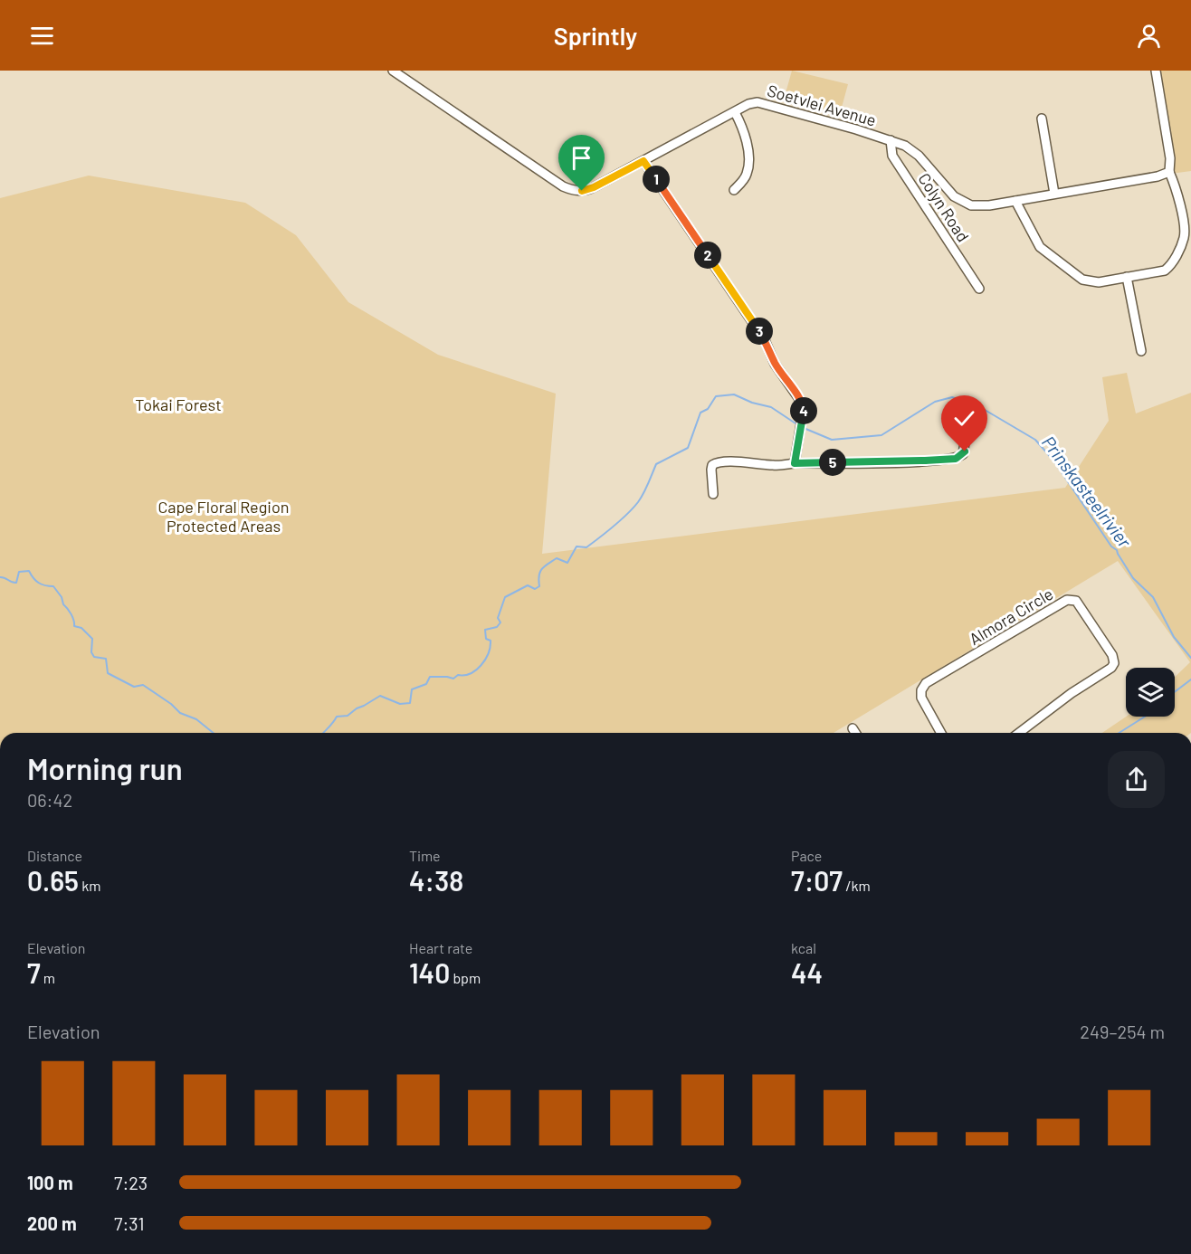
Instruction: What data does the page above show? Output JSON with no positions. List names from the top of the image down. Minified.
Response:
{"streets":{"street":["Soetvlei Avenue","Colyn Road","Almora Circle"]},"crossings":[["Soetvlei Avenue","Colyn Road"]],"water":["Prinskasteelrivier"],"parks":["Tokai Forest","Cape Floral Region Protected Areas"],"page":{"header":"Sprintly","pins":["1","2","3","4","5"],"heading":["Morning run","06:42"],"stats":[["Distance","0.65 km"],["Time","4:38"],["Pace","7:07 /km"],["Elevation","7 m"],["Heart rate","140 bpm"],["kcal","44"]],"chart":["Elevation","249–254 m"],"list":[{"name":"100 m","note":"7:23"},{"name":"200 m","note":"7:31"}]}}
